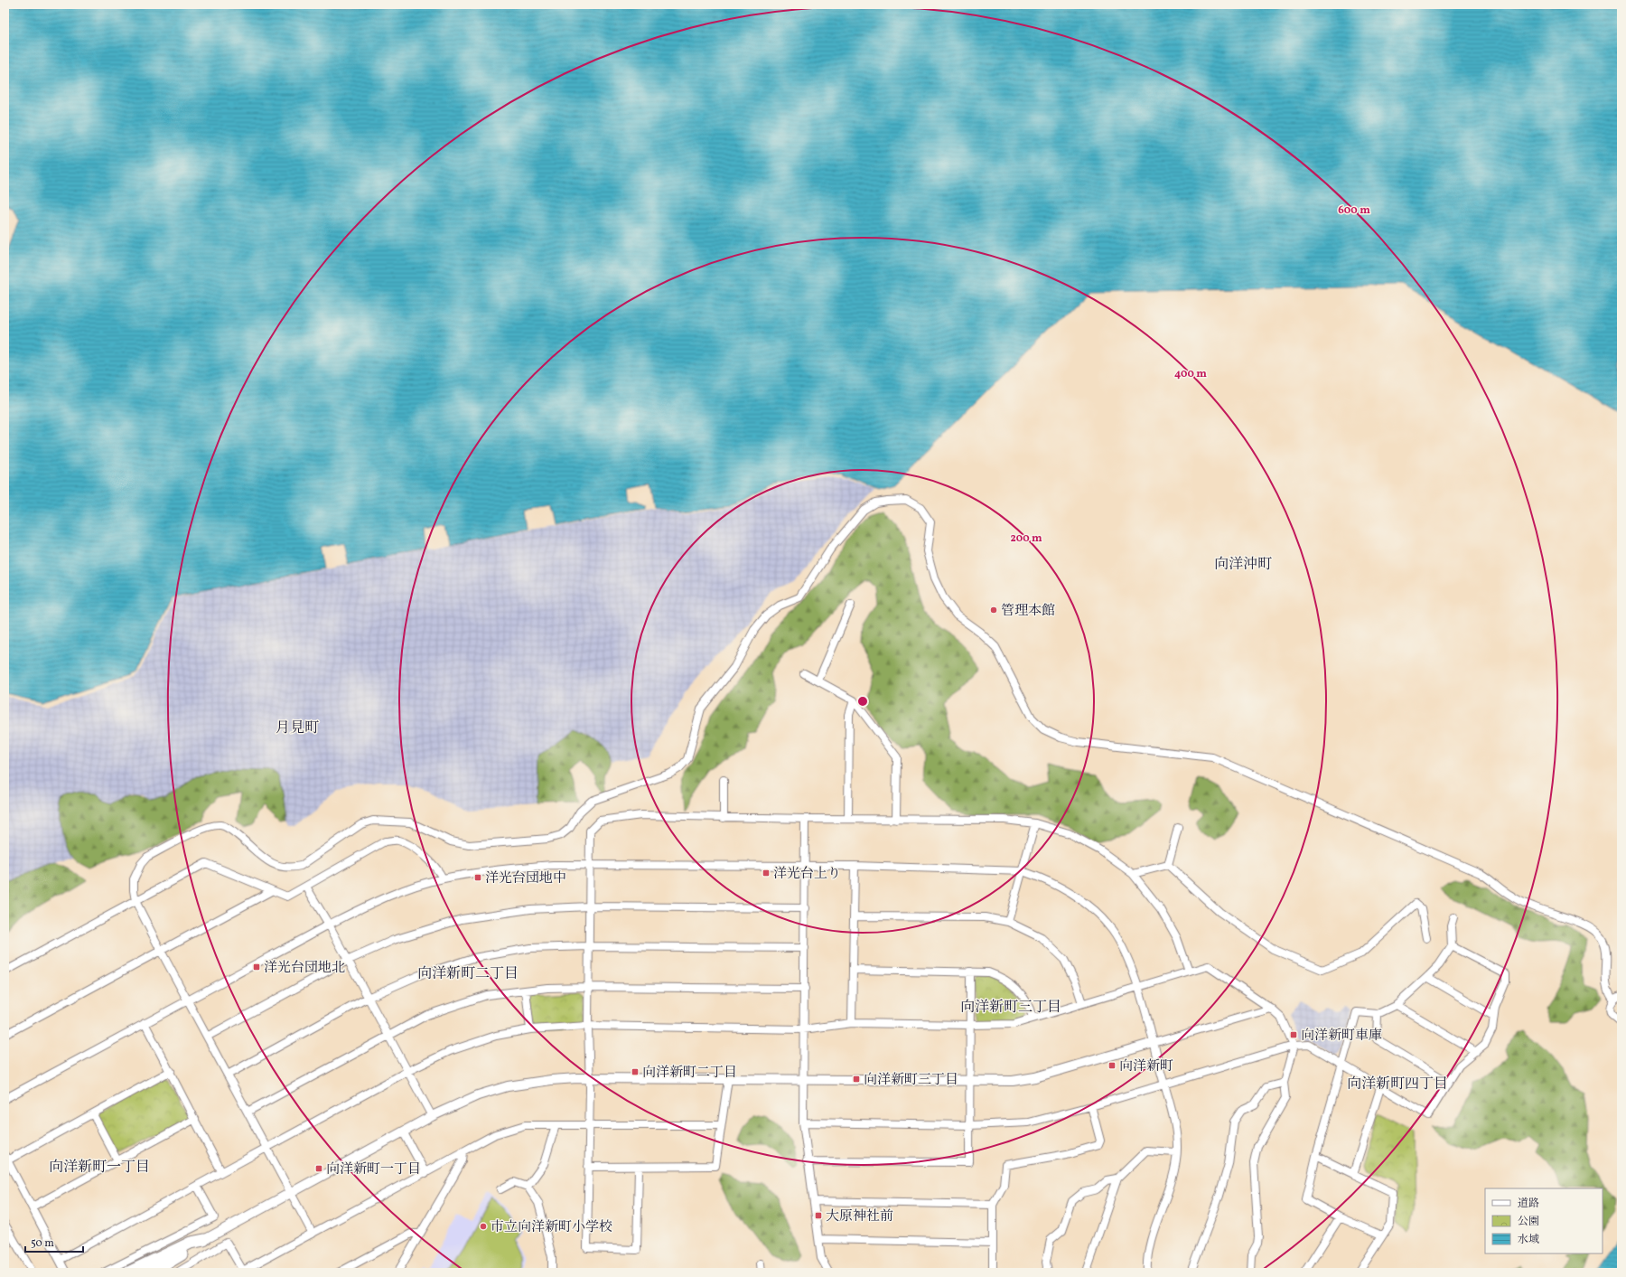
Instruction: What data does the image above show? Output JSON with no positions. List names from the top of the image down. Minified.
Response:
{"districts":["向洋沖町","月見町","向洋新町二丁目","向洋新町三丁目","向洋新町四丁目","向洋新町一丁目"],"places":{"other":["管理本館","市立向洋新町小学校"],"transit":["洋光台上り","洋光台団地中","洋光台団地北","向洋新町車庫","向洋新町","向洋新町二丁目","向洋新町三丁目","向洋新町一丁目","大原神社前"]},"legend":["道路","公園","水域"],"scale_bar":"50 m","rings":["600 m","400 m","200 m"]}
